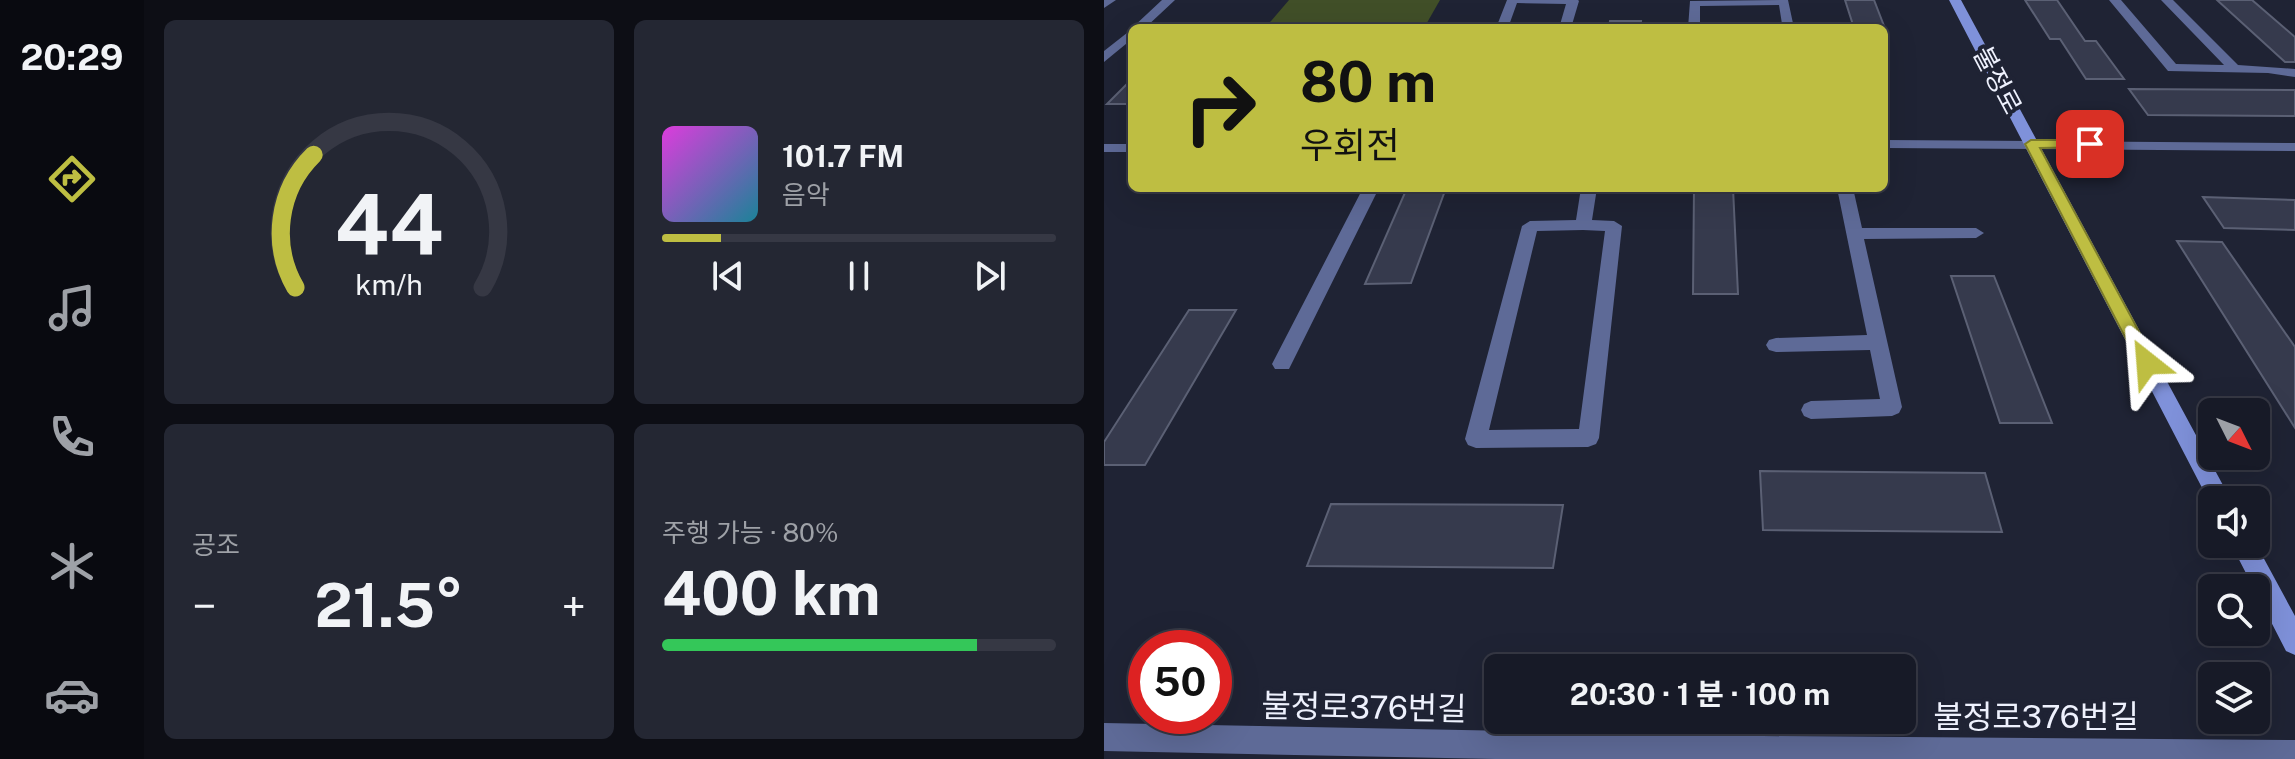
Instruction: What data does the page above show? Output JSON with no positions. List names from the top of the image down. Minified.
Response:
{"streets":{"main road":["불정로"],"street":["불정로376번길"]},"north":"bottom right","page":{"tabs":"20:29","turn":["80 m","우회전"],"song":["101.7 FM","음악"],"tile":["공조",["주행 가능 · 80%","400 km"]],"heat":["−","21.5°","+"],"limit":"50","trip":"20:30 · 1 분 · 100 m","gauge":["44","km/h"]}}
